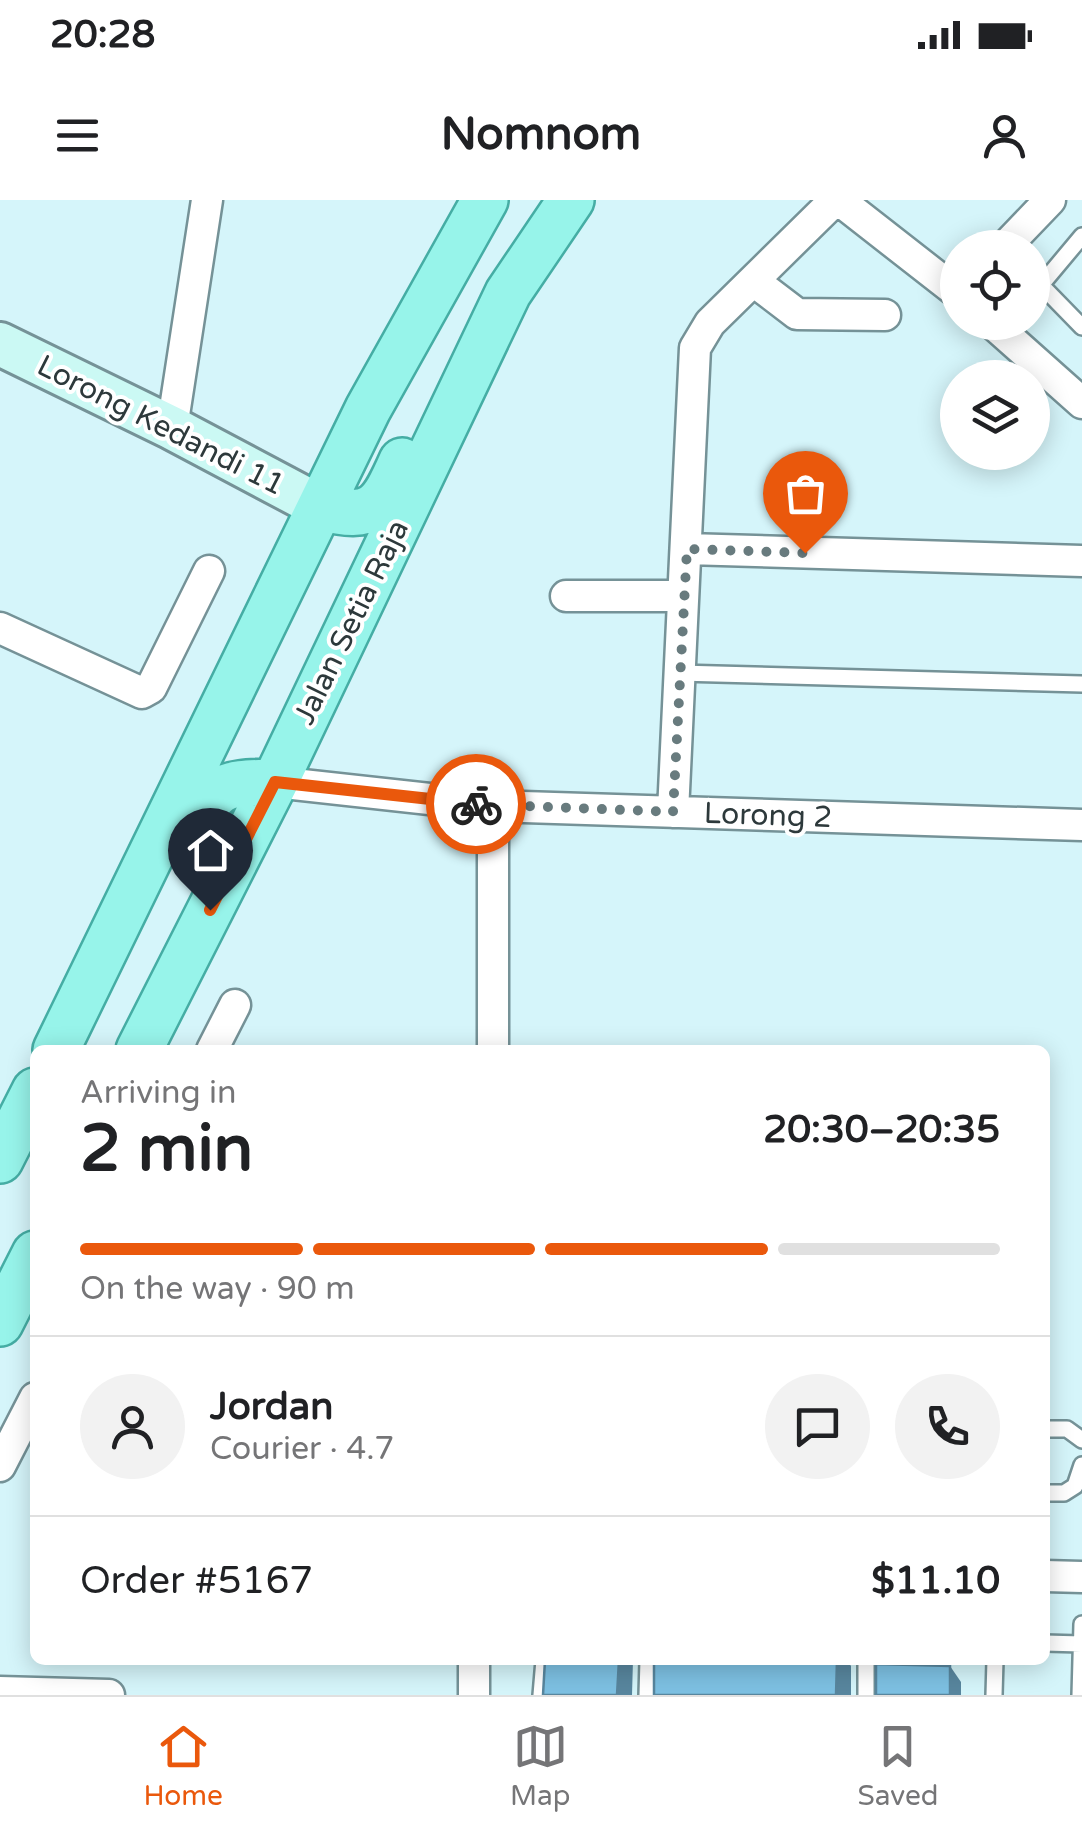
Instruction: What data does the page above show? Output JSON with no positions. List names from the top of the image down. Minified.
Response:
{"streets":{"main road":["Jalan Setia Raja"],"street":["Lorong Kedandi 11","Lorong 2"]},"crossings":[["Jalan Setia Raja","Lorong 2"]],"page":{"status":"20:28","header":"Nomnom","heading":["2 min","Arriving in","20:30–20:35"],"panel":["Jordan","Courier · 4.7","Order #5167","$11.10"],"bar":"On the way · 90 m","tabs":["Home","Map","Saved"]}}
